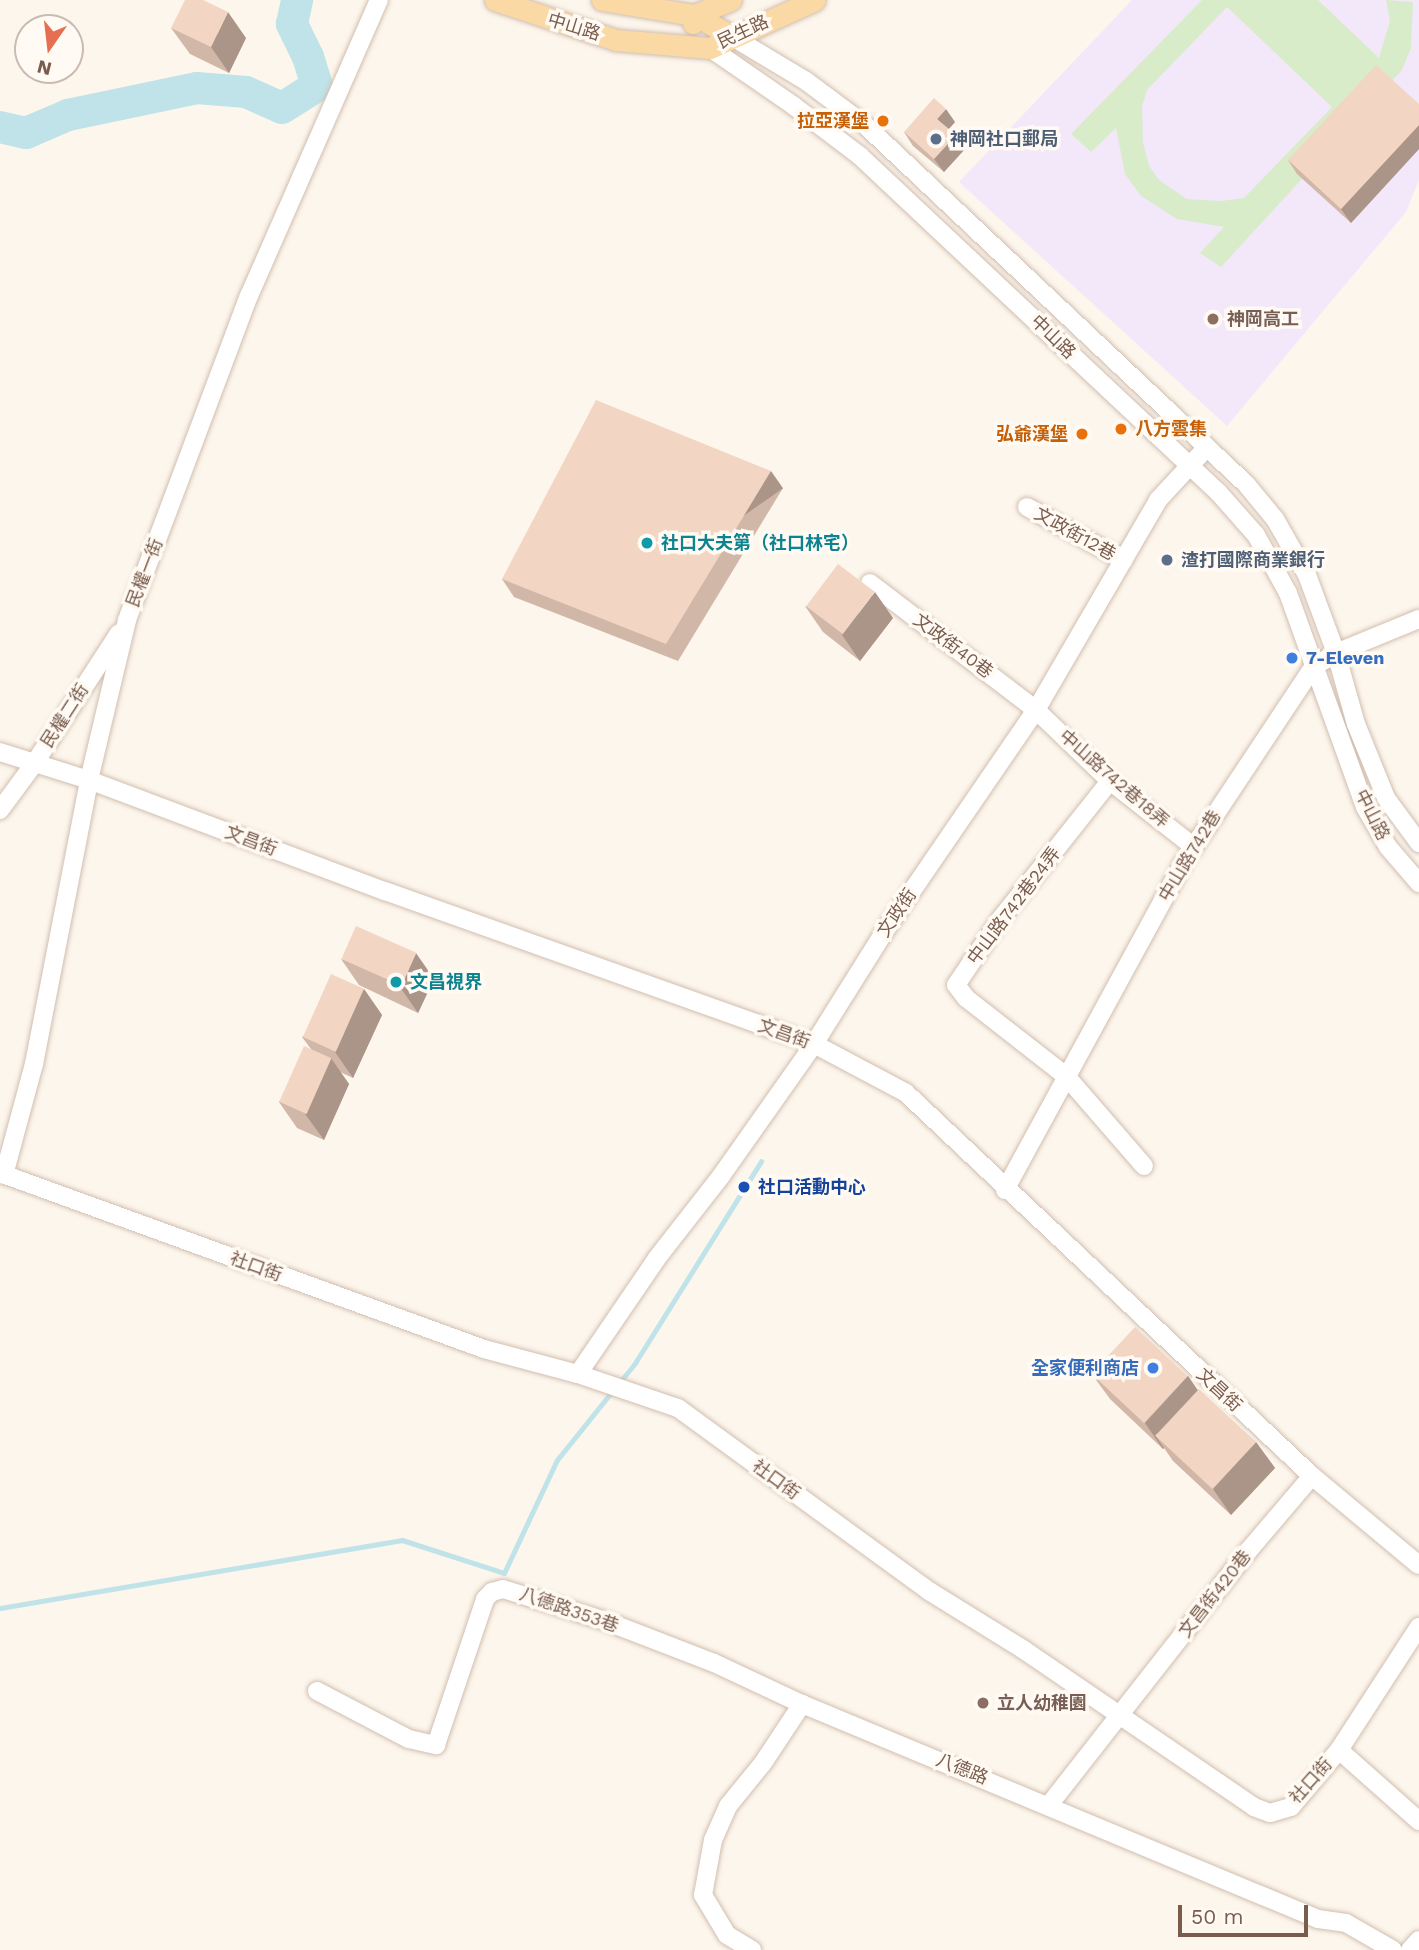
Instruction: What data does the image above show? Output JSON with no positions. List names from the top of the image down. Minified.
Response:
{"streets":{"main road":["中山路","民生路"],"street":["文政街12巷","民權一街","文政街40巷","民權二街","中山路742巷18弄","文昌街","中山路742巷","中山路742巷24弄","文政街","社口街","文昌街420巷","八德路353巷","八德路"]},"crossings":[["中山路","民生路"],["中山路","中山路742巷"],["中山路","文政街"],["文政街12巷","文政街"],["民權一街","民權二街"],["民權一街","文昌街"],["民權一街","社口街"],["文政街40巷","中山路742巷18弄"],["文政街40巷","文政街"],["民權二街","文昌街"],["中山路742巷18弄","中山路742巷"],["中山路742巷18弄","中山路742巷24弄"],["中山路742巷18弄","文政街"],["文昌街","中山路742巷"],["文昌街","文政街"],["文昌街","文昌街420巷"],["中山路742巷","中山路742巷24弄"],["文政街","社口街"],["社口街","文昌街420巷"],["文昌街420巷","八德路"],["八德路353巷","八德路"]],"places":["拉亞漢堡","神岡社口郵局","神岡高工","八方雲集","弘爺漢堡","社口大夫第（社口林宅）","渣打國際商業銀行","7-Eleven","文昌視界","社口活動中心","全家便利商店","立人幼稚園"],"scale_bar":"50 m","north":"bottom"}
